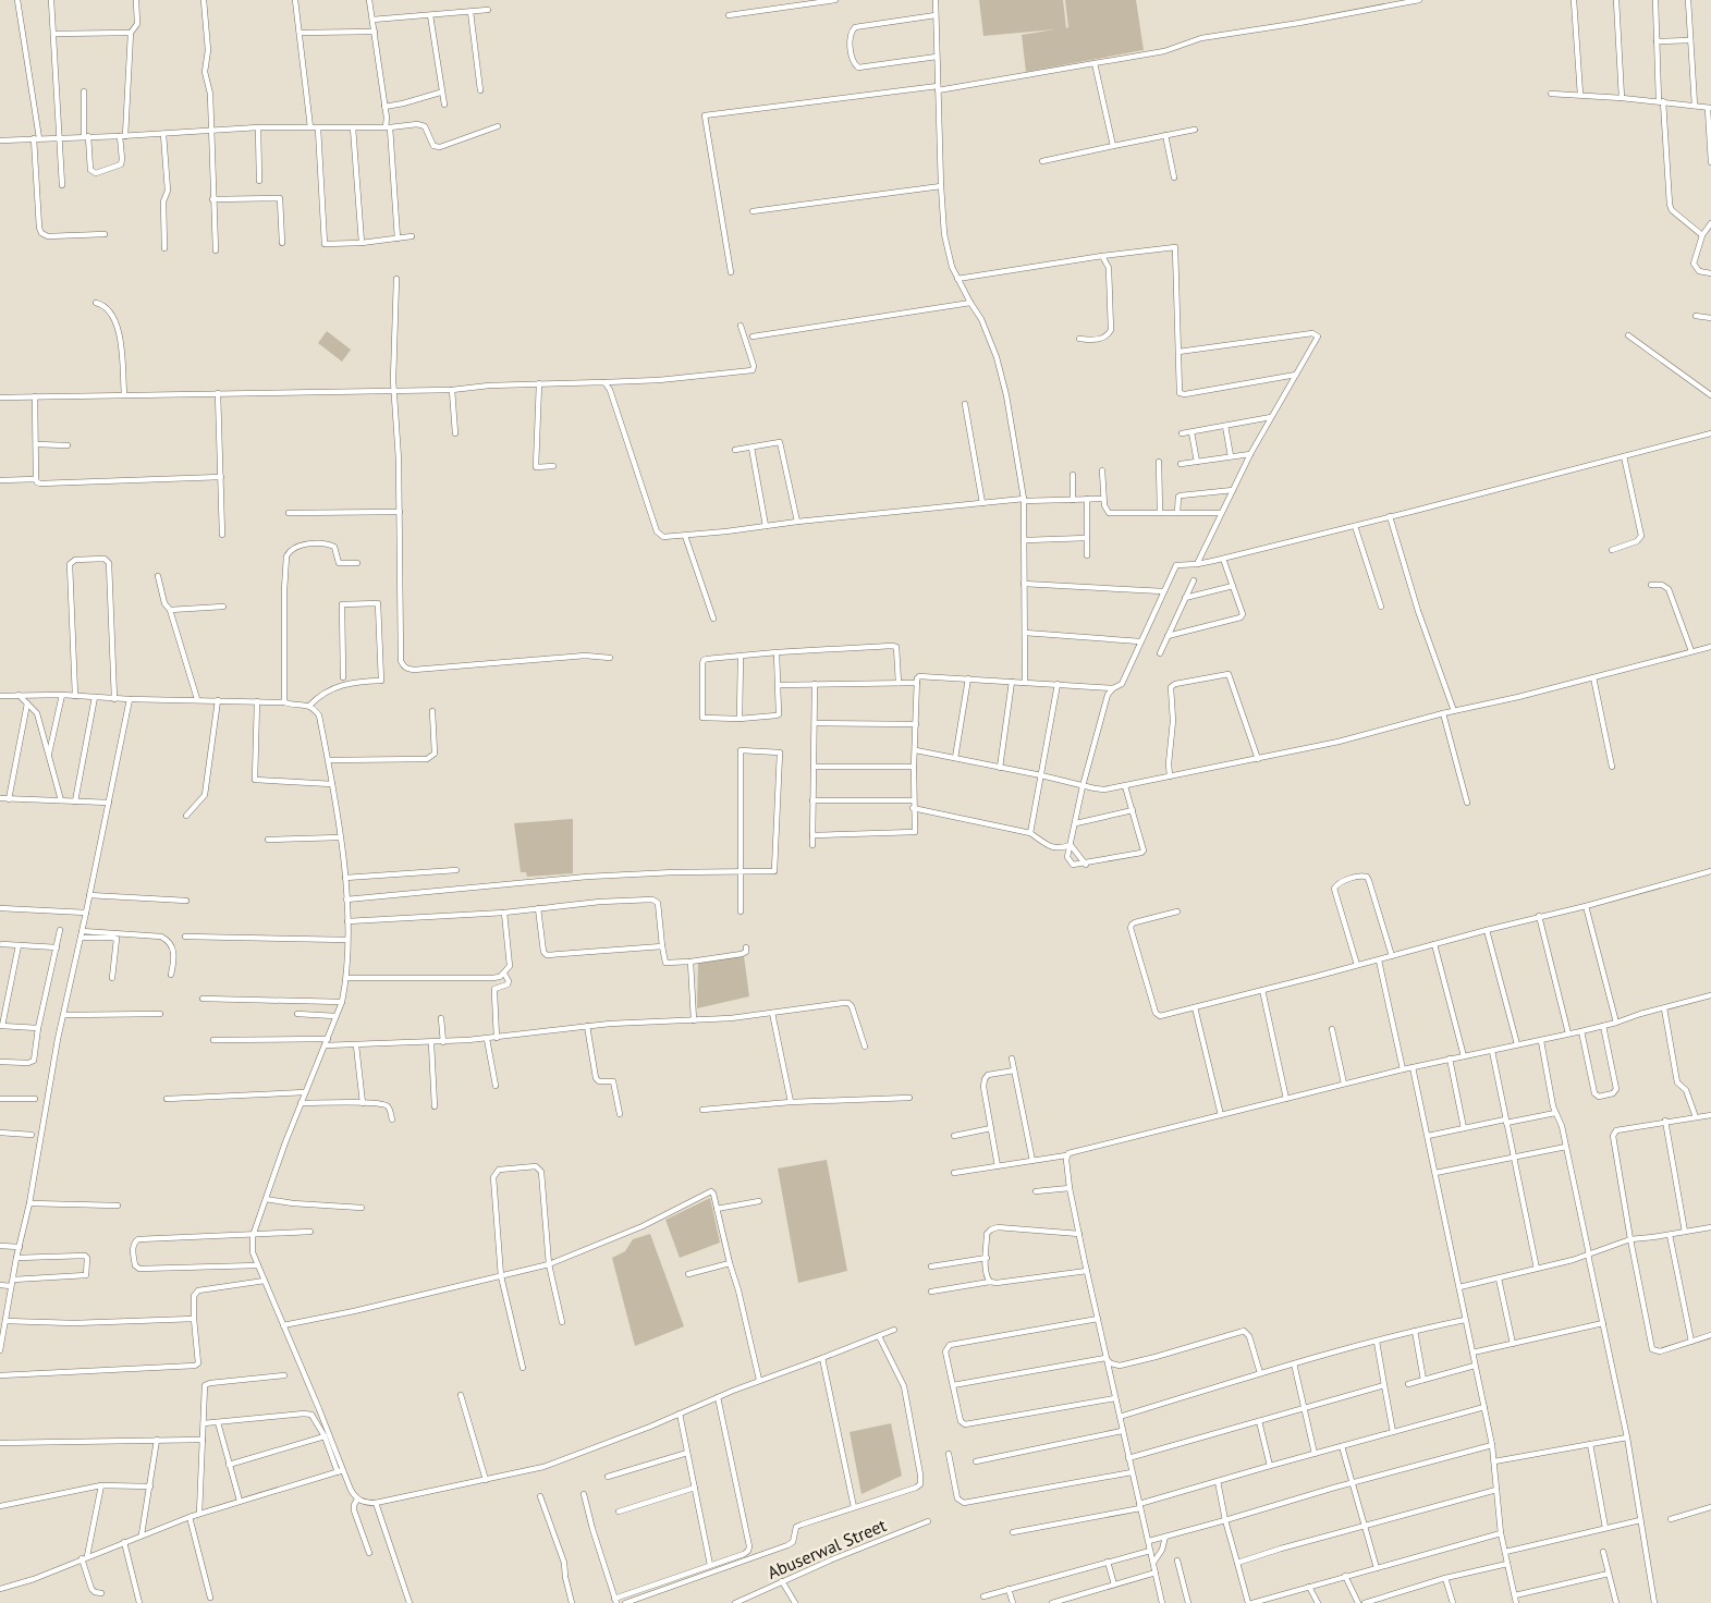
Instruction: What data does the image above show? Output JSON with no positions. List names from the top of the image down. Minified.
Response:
{"streets":{"street":["Abuserwal Street"]}}
